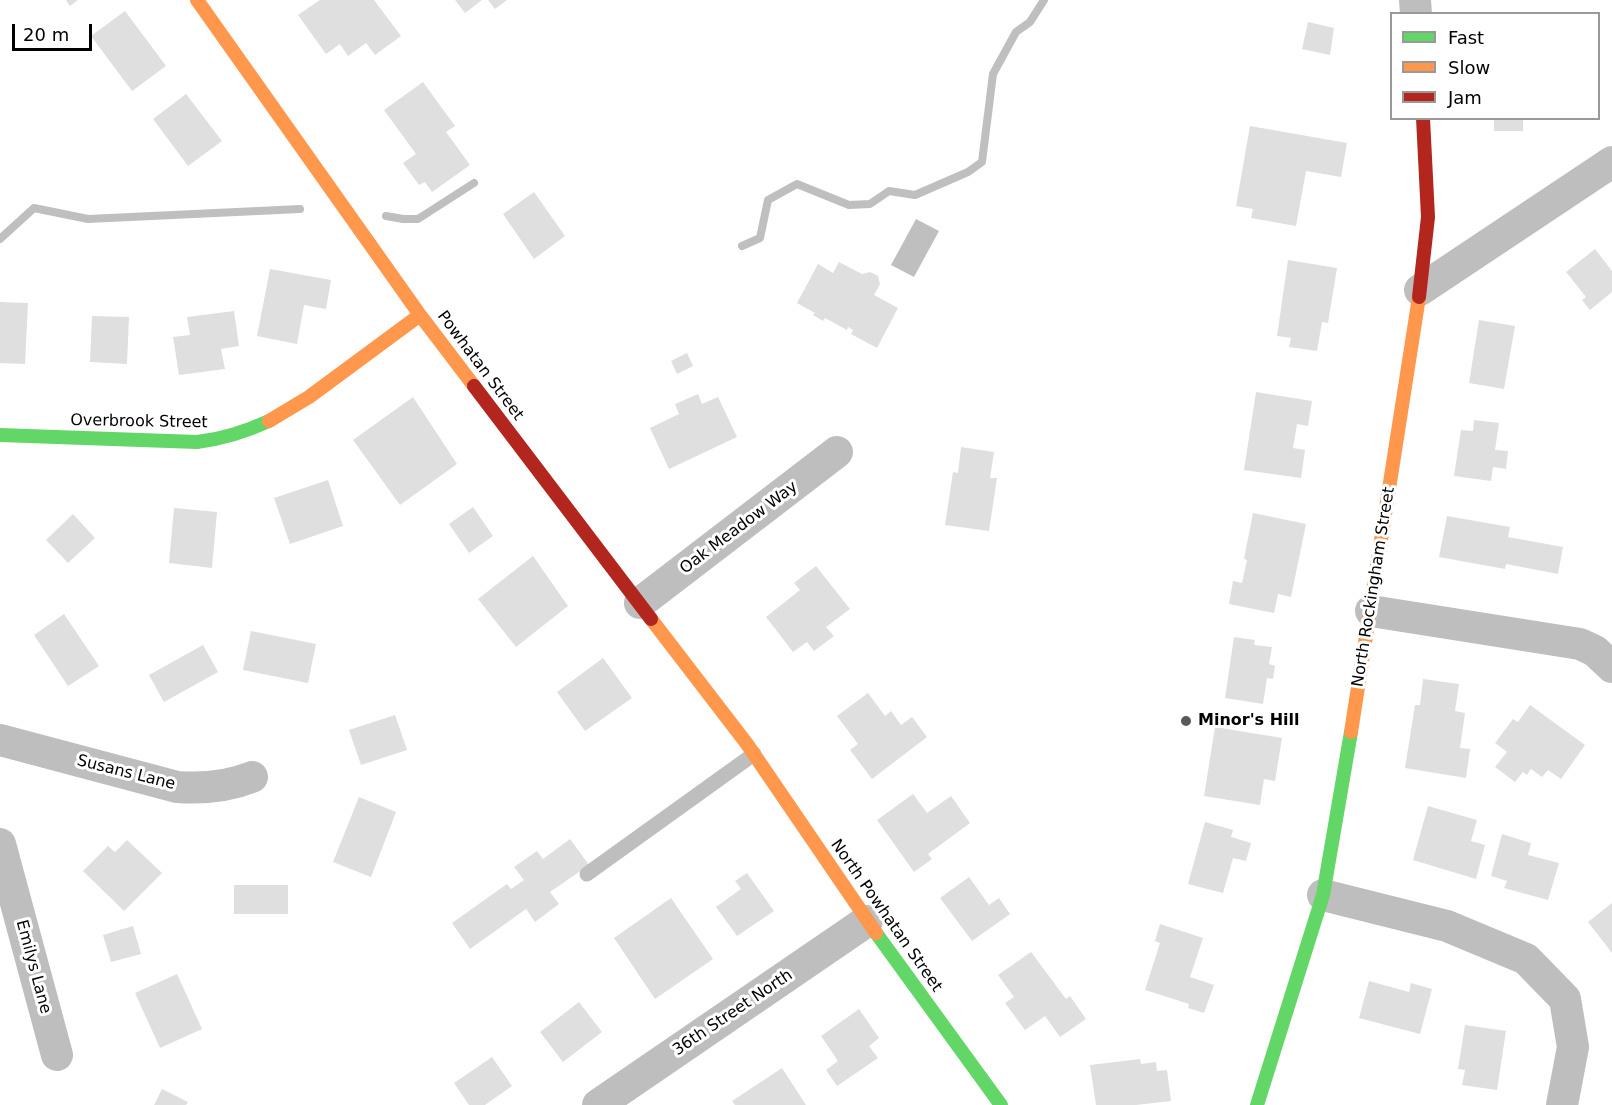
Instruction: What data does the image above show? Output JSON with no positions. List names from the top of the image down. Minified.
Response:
{"streets":{"street":["Powhatan Street","Overbrook Street","Oak Meadow Way","North Rockingham Street","Susans Lane","North Powhatan Street","Emilys Lane","36th Street North"]},"crossings":[["Powhatan Street","Overbrook Street"],["Powhatan Street","Oak Meadow Way"],["Powhatan Street","North Powhatan Street"],["North Powhatan Street","36th Street North"]],"places":["Minor's Hill"],"legend":["Fast","Slow","Jam"],"scale_bar":"20 m"}
